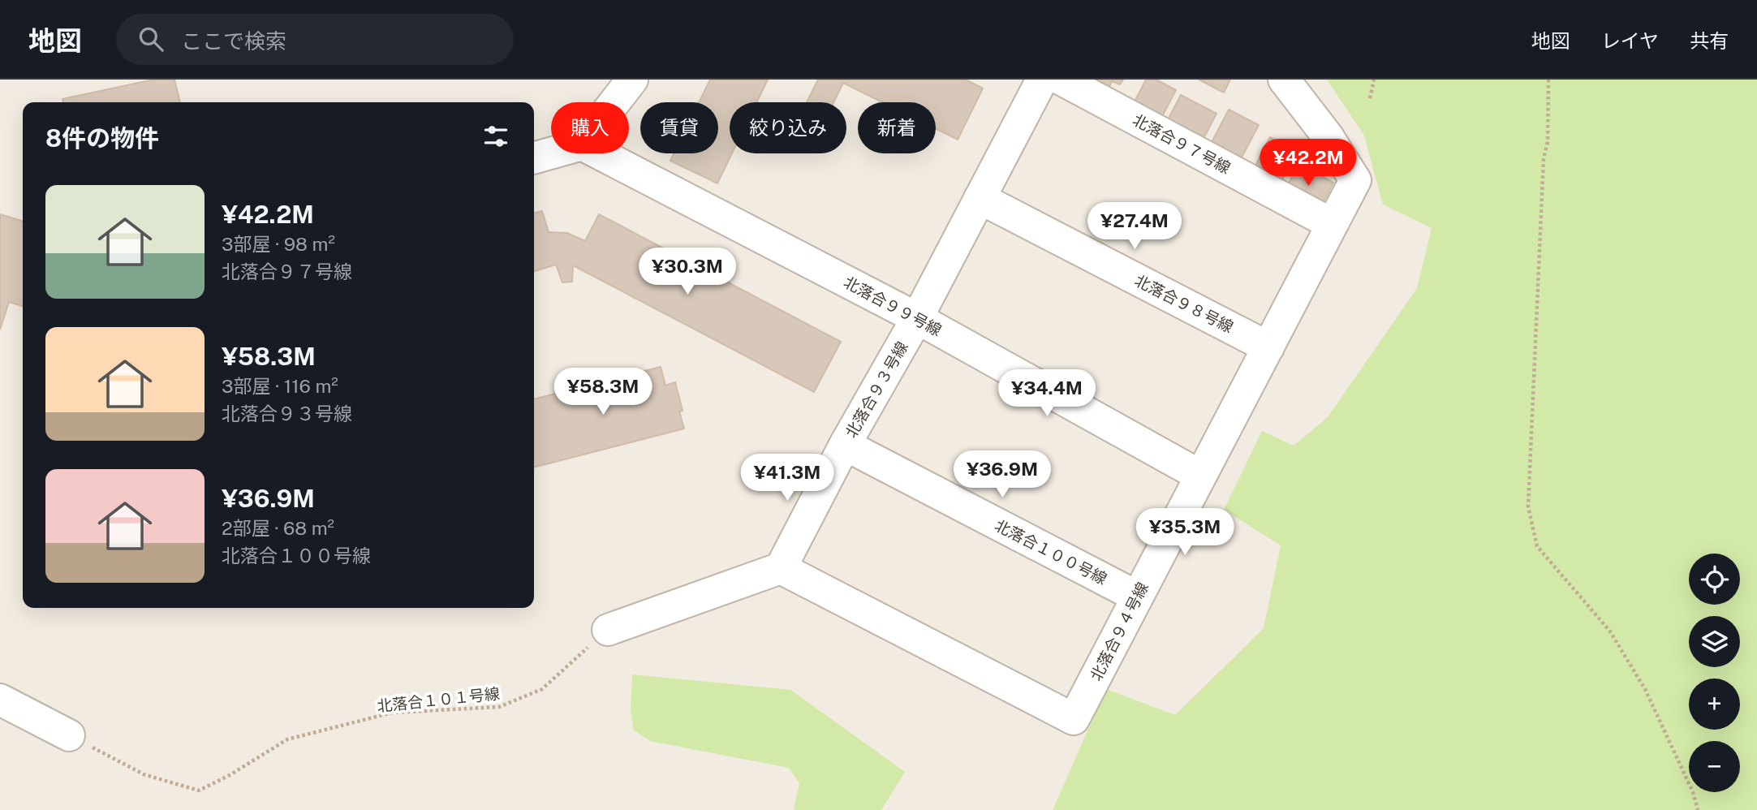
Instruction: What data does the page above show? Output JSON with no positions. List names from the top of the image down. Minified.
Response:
{"streets":{"street":["北落合９７号線","北落合９８号線","北落合９９号線","北落合９３号線","北落合１００号線","北落合９４号線"],"path":["北落合１０１号線"]},"crossings":[["北落合９７号線","北落合９４号線"],["北落合９８号線","北落合９３号線"],["北落合９８号線","北落合９４号線"],["北落合９９号線","北落合９３号線"],["北落合９９号線","北落合９４号線"],["北落合９３号線","北落合１００号線"],["北落合９３号線","北落合９４号線"],["北落合１００号線","北落合９４号線"]],"page":{"header":"地図","search":"ここで検索","nav":["地図","レイヤ","共有"],"chip":["購入","賃貸","絞り込み","新着"],"heading":"8件の物件","price":["¥42.2M","¥27.4M","¥30.3M","¥58.3M","¥34.4M","¥36.9M","¥41.3M","¥35.3M"],"list":[{"name":"¥42.2M","note":"3部屋 · 98 m² · 北落合９７号線"},{"name":"¥58.3M","note":"3部屋 · 116 m² · 北落合９３号線"},{"name":"¥36.9M","note":"2部屋 · 68 m² · 北落合１００号線"}],"map_buttons":["+","−"]}}
